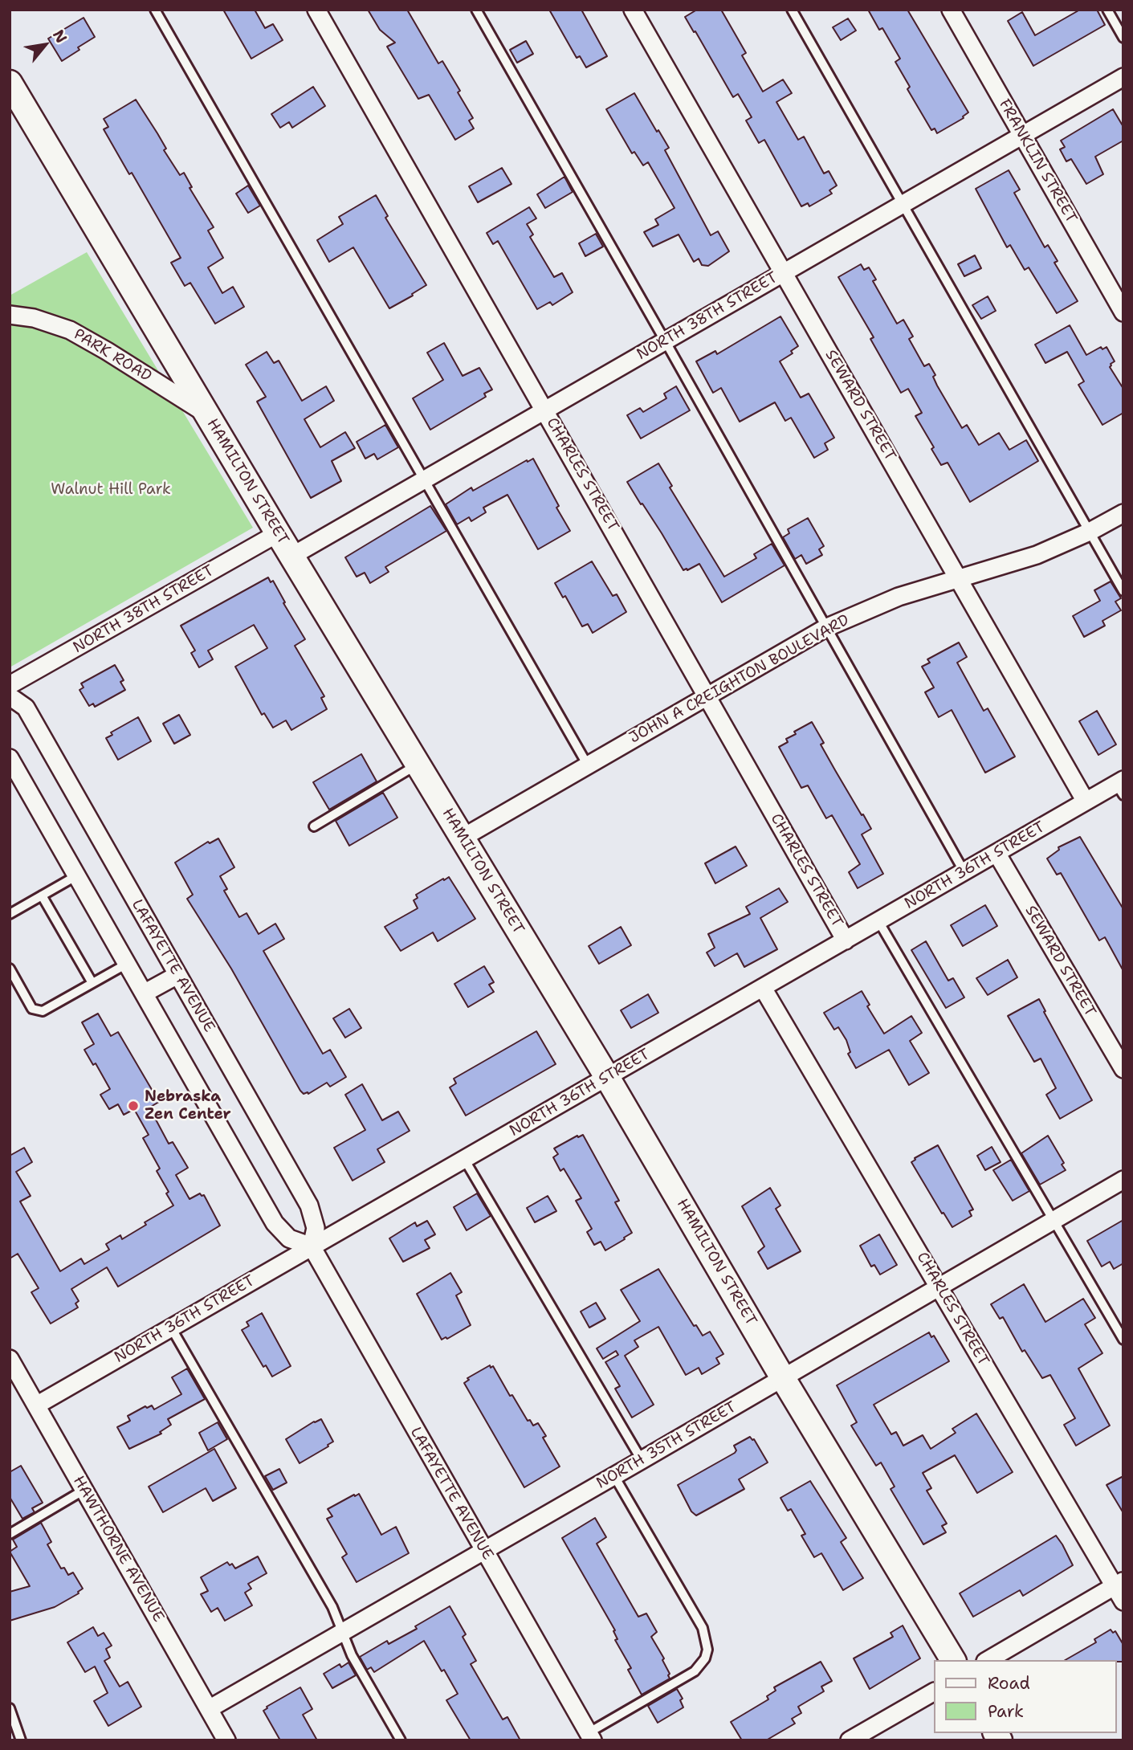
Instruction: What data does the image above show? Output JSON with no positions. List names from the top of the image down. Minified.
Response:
{"streets":{"main road":["HAMILTON STREET"],"street":["FRANKLIN STREET","NORTH 38TH STREET","PARK ROAD","SEWARD STREET","CHARLES STREET","JOHN A CREIGHTON BOULEVARD","NORTH 36TH STREET","LAFAYETTE AVENUE","NORTH 35TH STREET","HAWTHORNE AVENUE"]},"crossings":[["FRANKLIN STREET","NORTH 38TH STREET"],["NORTH 38TH STREET","SEWARD STREET"],["NORTH 38TH STREET","CHARLES STREET"],["NORTH 38TH STREET","HAMILTON STREET"],["PARK ROAD","HAMILTON STREET"],["SEWARD STREET","JOHN A CREIGHTON BOULEVARD"],["SEWARD STREET","NORTH 36TH STREET"],["CHARLES STREET","JOHN A CREIGHTON BOULEVARD"],["CHARLES STREET","NORTH 36TH STREET"],["CHARLES STREET","NORTH 35TH STREET"],["HAMILTON STREET","JOHN A CREIGHTON BOULEVARD"],["HAMILTON STREET","NORTH 36TH STREET"],["HAMILTON STREET","NORTH 35TH STREET"],["NORTH 36TH STREET","LAFAYETTE AVENUE"],["NORTH 36TH STREET","HAWTHORNE AVENUE"],["LAFAYETTE AVENUE","NORTH 35TH STREET"],["NORTH 35TH STREET","HAWTHORNE AVENUE"]],"parks":["Walnut Hill Park"],"places":["Nebraska Zen Center"],"legend":["Road","Park"],"north":"top right"}
